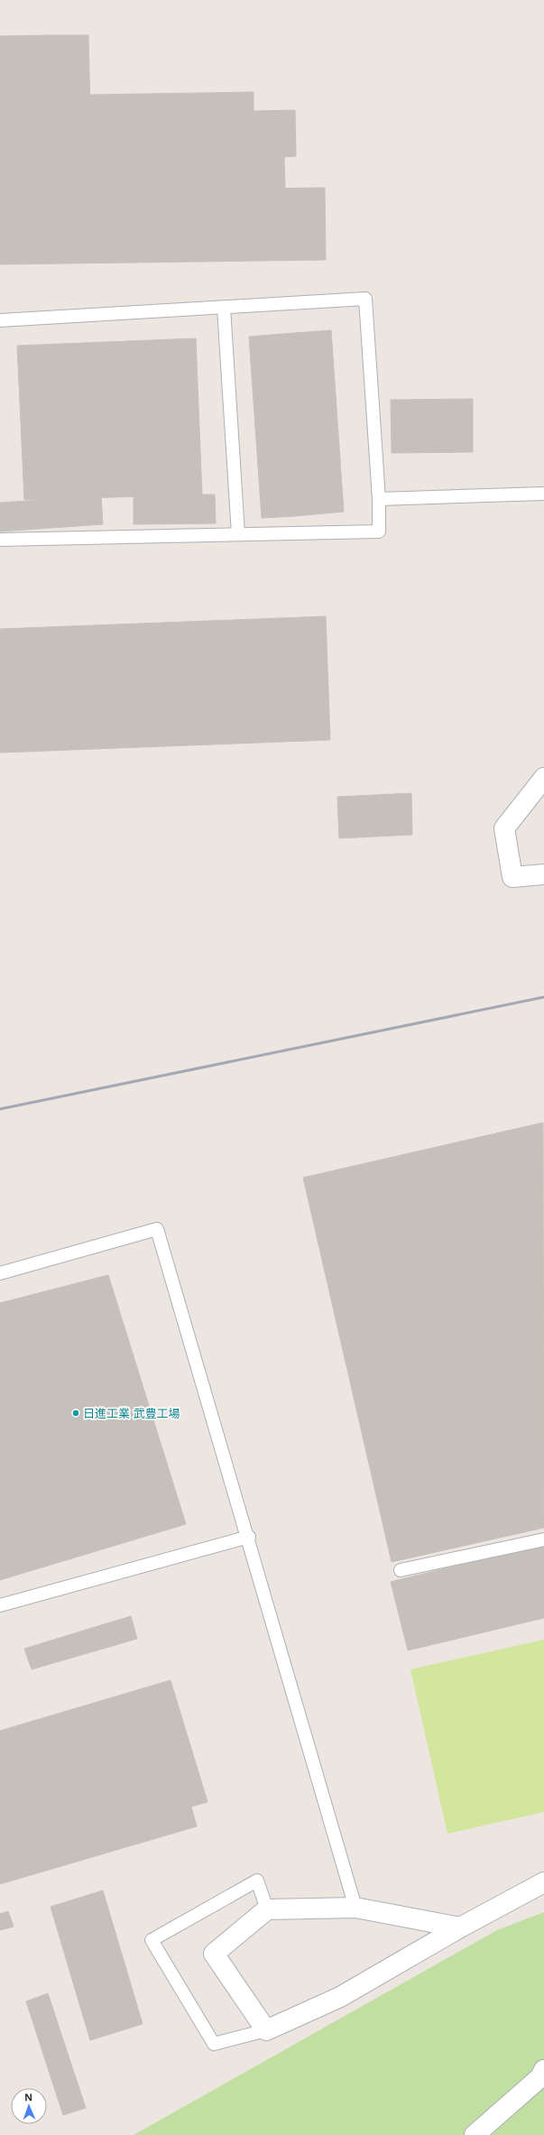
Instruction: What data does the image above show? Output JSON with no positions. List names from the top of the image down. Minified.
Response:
{"places":["日進工業 武豊工場"],"north":"top"}
